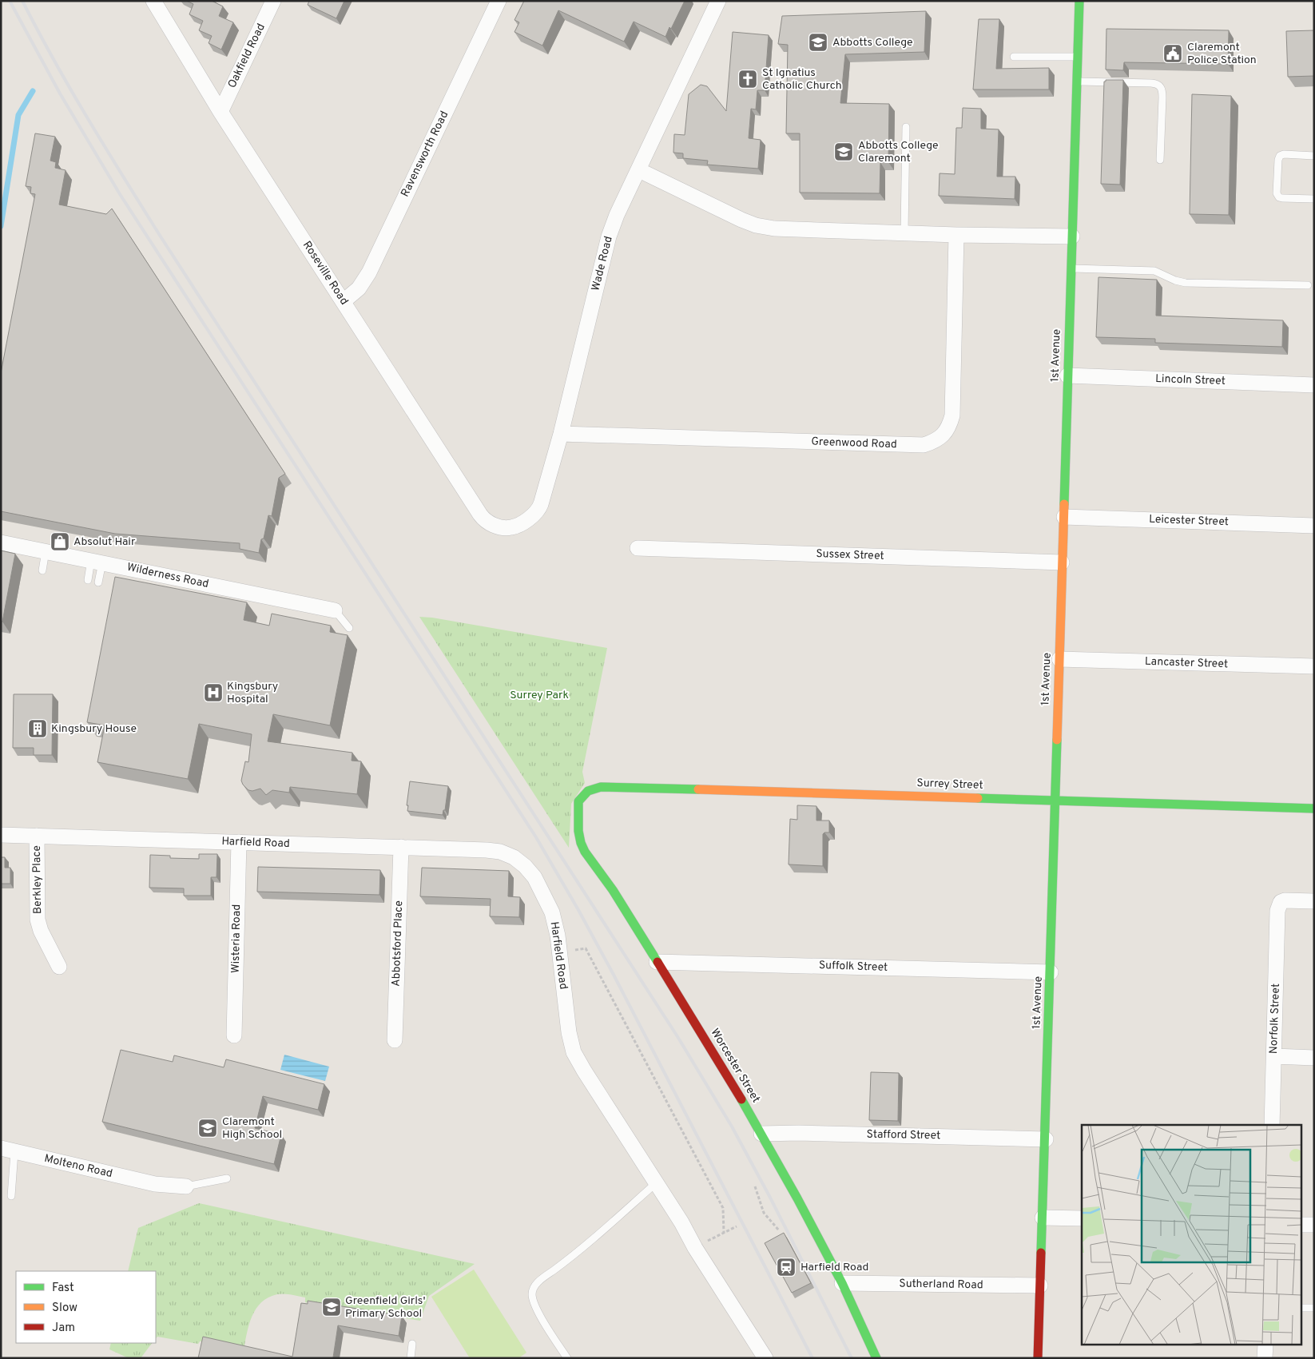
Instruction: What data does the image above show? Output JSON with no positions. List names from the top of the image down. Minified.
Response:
{"streets":{"street":["Oakfield Road","Ravensworth Road","Wade Road","Roseville Road","1st Avenue","Lincoln Street","Greenwood Road","Leicester Street","Sussex Street","Wilderness Road","Lancaster Street","Surrey Street","Harfield Road","Berkley Place","Wisteria Road","Abbotsford Place","Suffolk Street","Norfolk Street","Worcester Street","Stafford Street","Molteno Road","Sutherland Road"]},"crossings":[["Oakfield Road","Roseville Road"],["Ravensworth Road","Roseville Road"],["Wade Road","Roseville Road"],["Wade Road","Greenwood Road"],["1st Avenue","Lincoln Street"],["1st Avenue","Leicester Street"],["1st Avenue","Sussex Street"],["1st Avenue","Lancaster Street"],["1st Avenue","Surrey Street"],["1st Avenue","Suffolk Street"],["1st Avenue","Stafford Street"],["1st Avenue","Sutherland Road"],["Surrey Street","Worcester Street"],["Harfield Road","Berkley Place"],["Harfield Road","Wisteria Road"],["Harfield Road","Abbotsford Place"],["Suffolk Street","Worcester Street"],["Worcester Street","Stafford Street"],["Worcester Street","Sutherland Road"]],"parks":["Surrey Park"],"places":{"school or university":["Abbotts College","Abbotts College Claremont","Claremont High School","Greenfield Girls' Primary School"],"public building":["Claremont Police Station"],"church":["St Ignatius Catholic Church"],"shop":["Absolut Hair"],"hospital":["Kingsbury Hospital"],"building":["Kingsbury House"],"station":["Harfield Road"]},"legend":["Fast","Slow","Jam"]}
